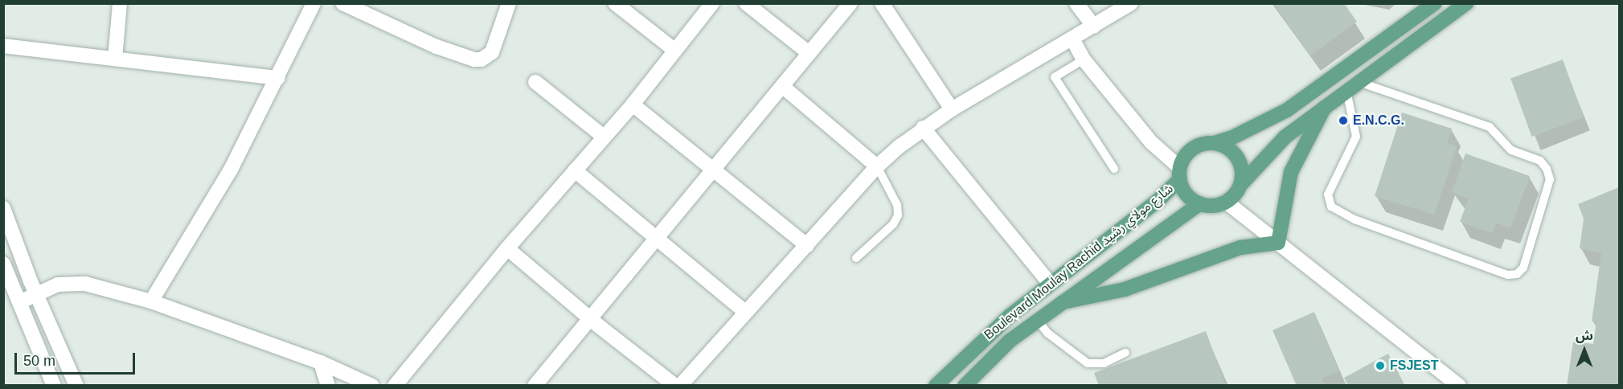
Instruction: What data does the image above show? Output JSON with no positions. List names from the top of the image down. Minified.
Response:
{"streets":{"main road":["Boulevard Moulay Rachid شارع مولاي رشيد"]},"places":["E.N.C.G.","FSJEST"],"scale_bar":"50 m","north":"top"}
